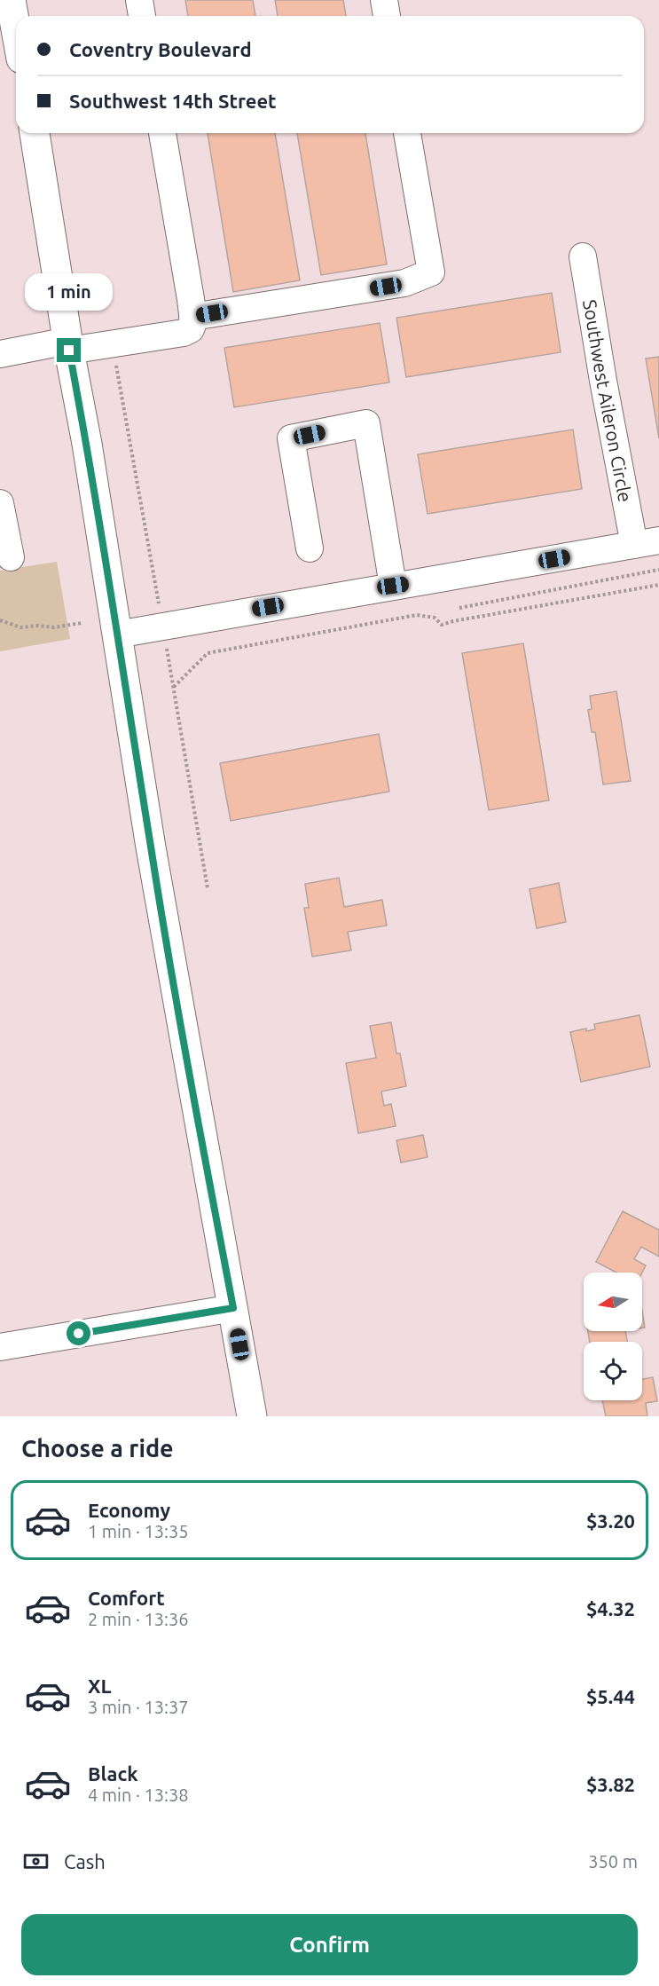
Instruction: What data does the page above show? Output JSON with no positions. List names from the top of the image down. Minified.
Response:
{"streets":{"street":["Southwest Aileron Circle"]},"north":"left","page":{"banner":["Coventry Boulevard","Southwest 14th Street"],"bubble":"1 min","heading":"Choose a ride","list":[{"name":"Economy","note":"1 min · 13:35","value":"$3.20"},{"name":"Comfort","note":"2 min · 13:36","value":"$4.32"},{"name":"XL","note":"3 min · 13:37","value":"$5.44"},{"name":"Black","note":"4 min · 13:38","value":"$3.82"}],"pay":["Cash","350 m"],"buttons":"Confirm"}}
